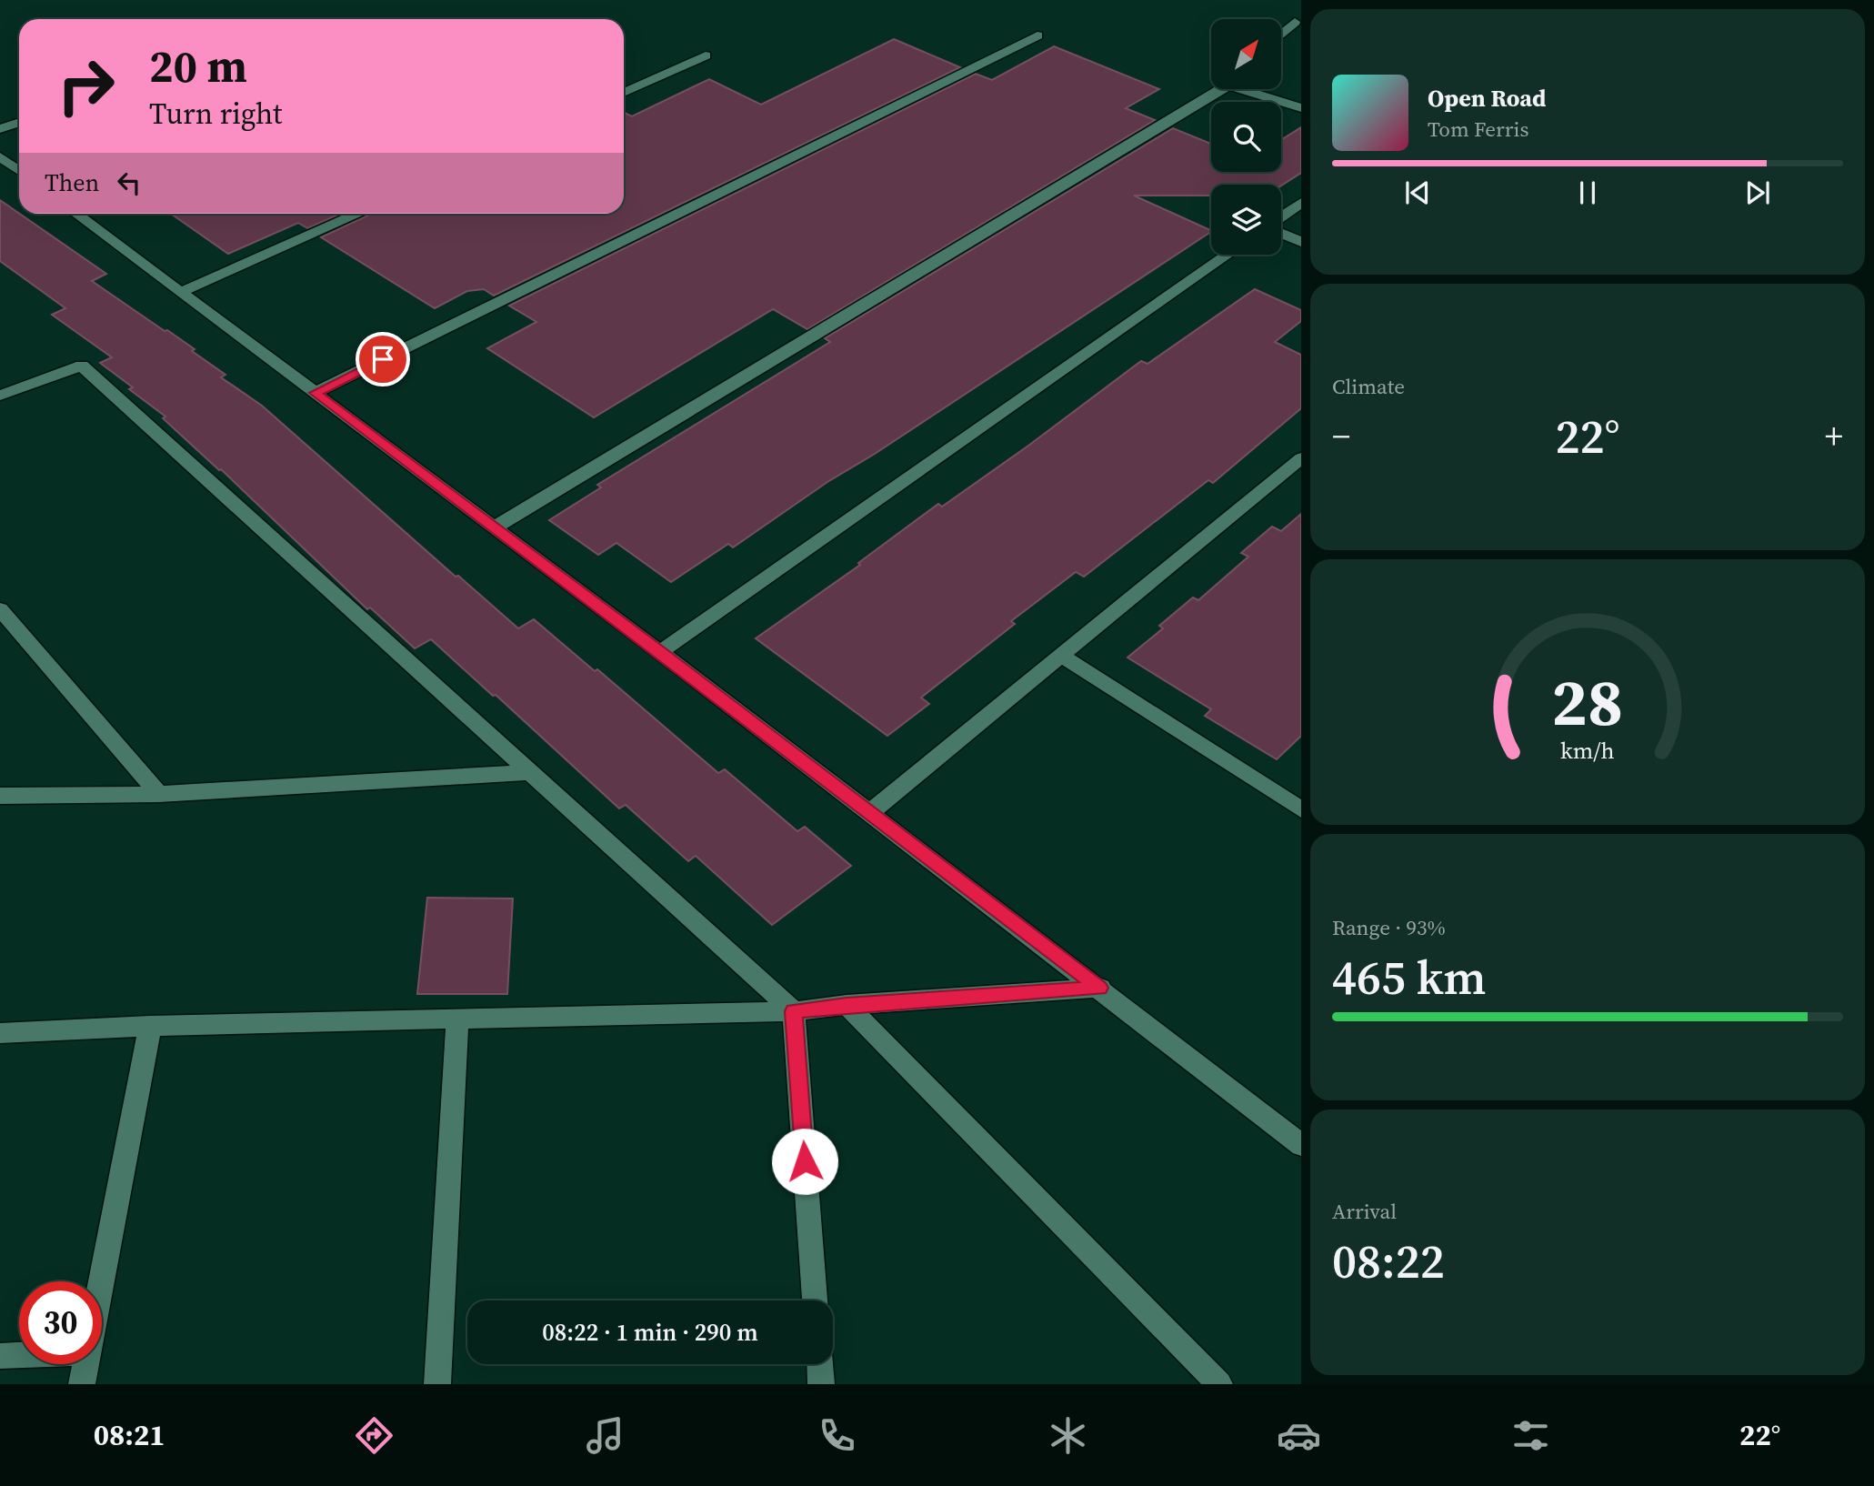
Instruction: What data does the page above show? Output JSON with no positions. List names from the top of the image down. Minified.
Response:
{"north":"top right","page":{"turn":["20 m","Turn right"],"song":["Open Road","Tom Ferris"],"then":"Then","tile":["Climate",["Range · 93%","465 km"],["Arrival","08:22"]],"heat":["−","22°","+"],"limit":"30","trip":"08:22 · 1 min · 290 m","tabs":["08:21","22°"],"gauge":["28","km/h"]}}
